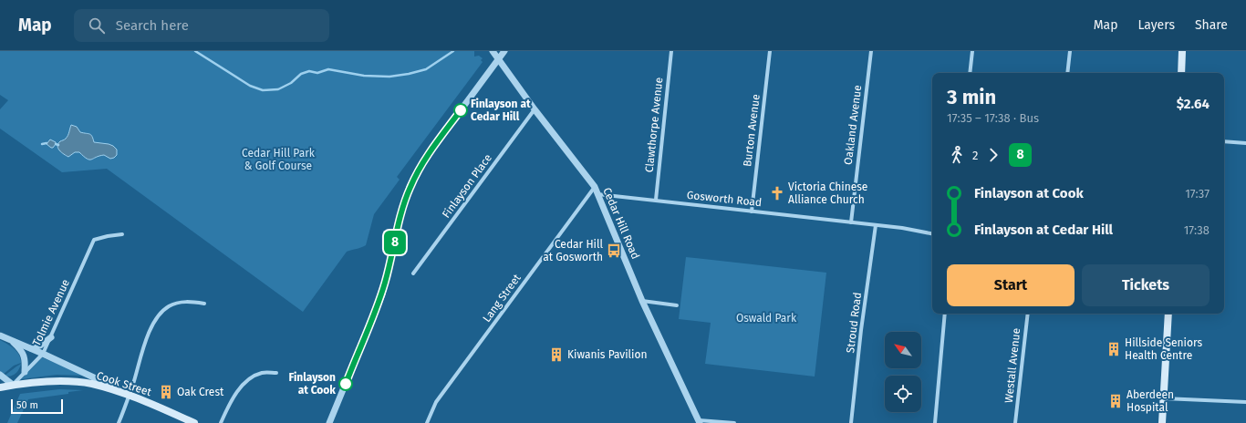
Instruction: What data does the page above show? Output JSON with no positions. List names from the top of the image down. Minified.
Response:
{"streets":{"main road":["Cook Street"],"street":["Clawthorpe Avenue","Oakland Avenue","Burton Avenue","Finlayson Place","Gosworth Road","Cedar Hill Road","Lang Street","Tolmie Avenue","Stroud Road","Westall Avenue"]},"crossings":[["Clawthorpe Avenue","Gosworth Road"],["Oakland Avenue","Gosworth Road"],["Burton Avenue","Gosworth Road"],["Finlayson Place","Cedar Hill Road"],["Gosworth Road","Cedar Hill Road"],["Gosworth Road","Stroud Road"],["Cedar Hill Road","Lang Street"],["Tolmie Avenue","Cook Street"]],"parks":["Cedar Hill Park & Golf Course","Oswald Park"],"places":{"other":["Finlayson at Cedar Hill","Finlayson at Cook"],"church":["Victoria Chinese Alliance Church"],"bus stop":["Cedar Hill at Gosworth"],"building":["Hillside Seniors Health Centre","Kiwanis Pavilion","Oak Crest","Aberdeen Hospital"]},"lines":["bus line 8"],"scale_bar":"50 m","north":"top left","page":{"header":"Map","search":"Search here","nav":["Map","Layers","Share"],"on_map":"8","heading":["3 min","17:35 – 17:38 · Bus","$2.64"],"legs":["2","8"],"list":[{"name":"Finlayson at Cook","value":"17:37"},{"name":"Finlayson at Cedar Hill","value":"17:38"}],"buttons":["Start","Tickets"],"scale":"50 m"}}
